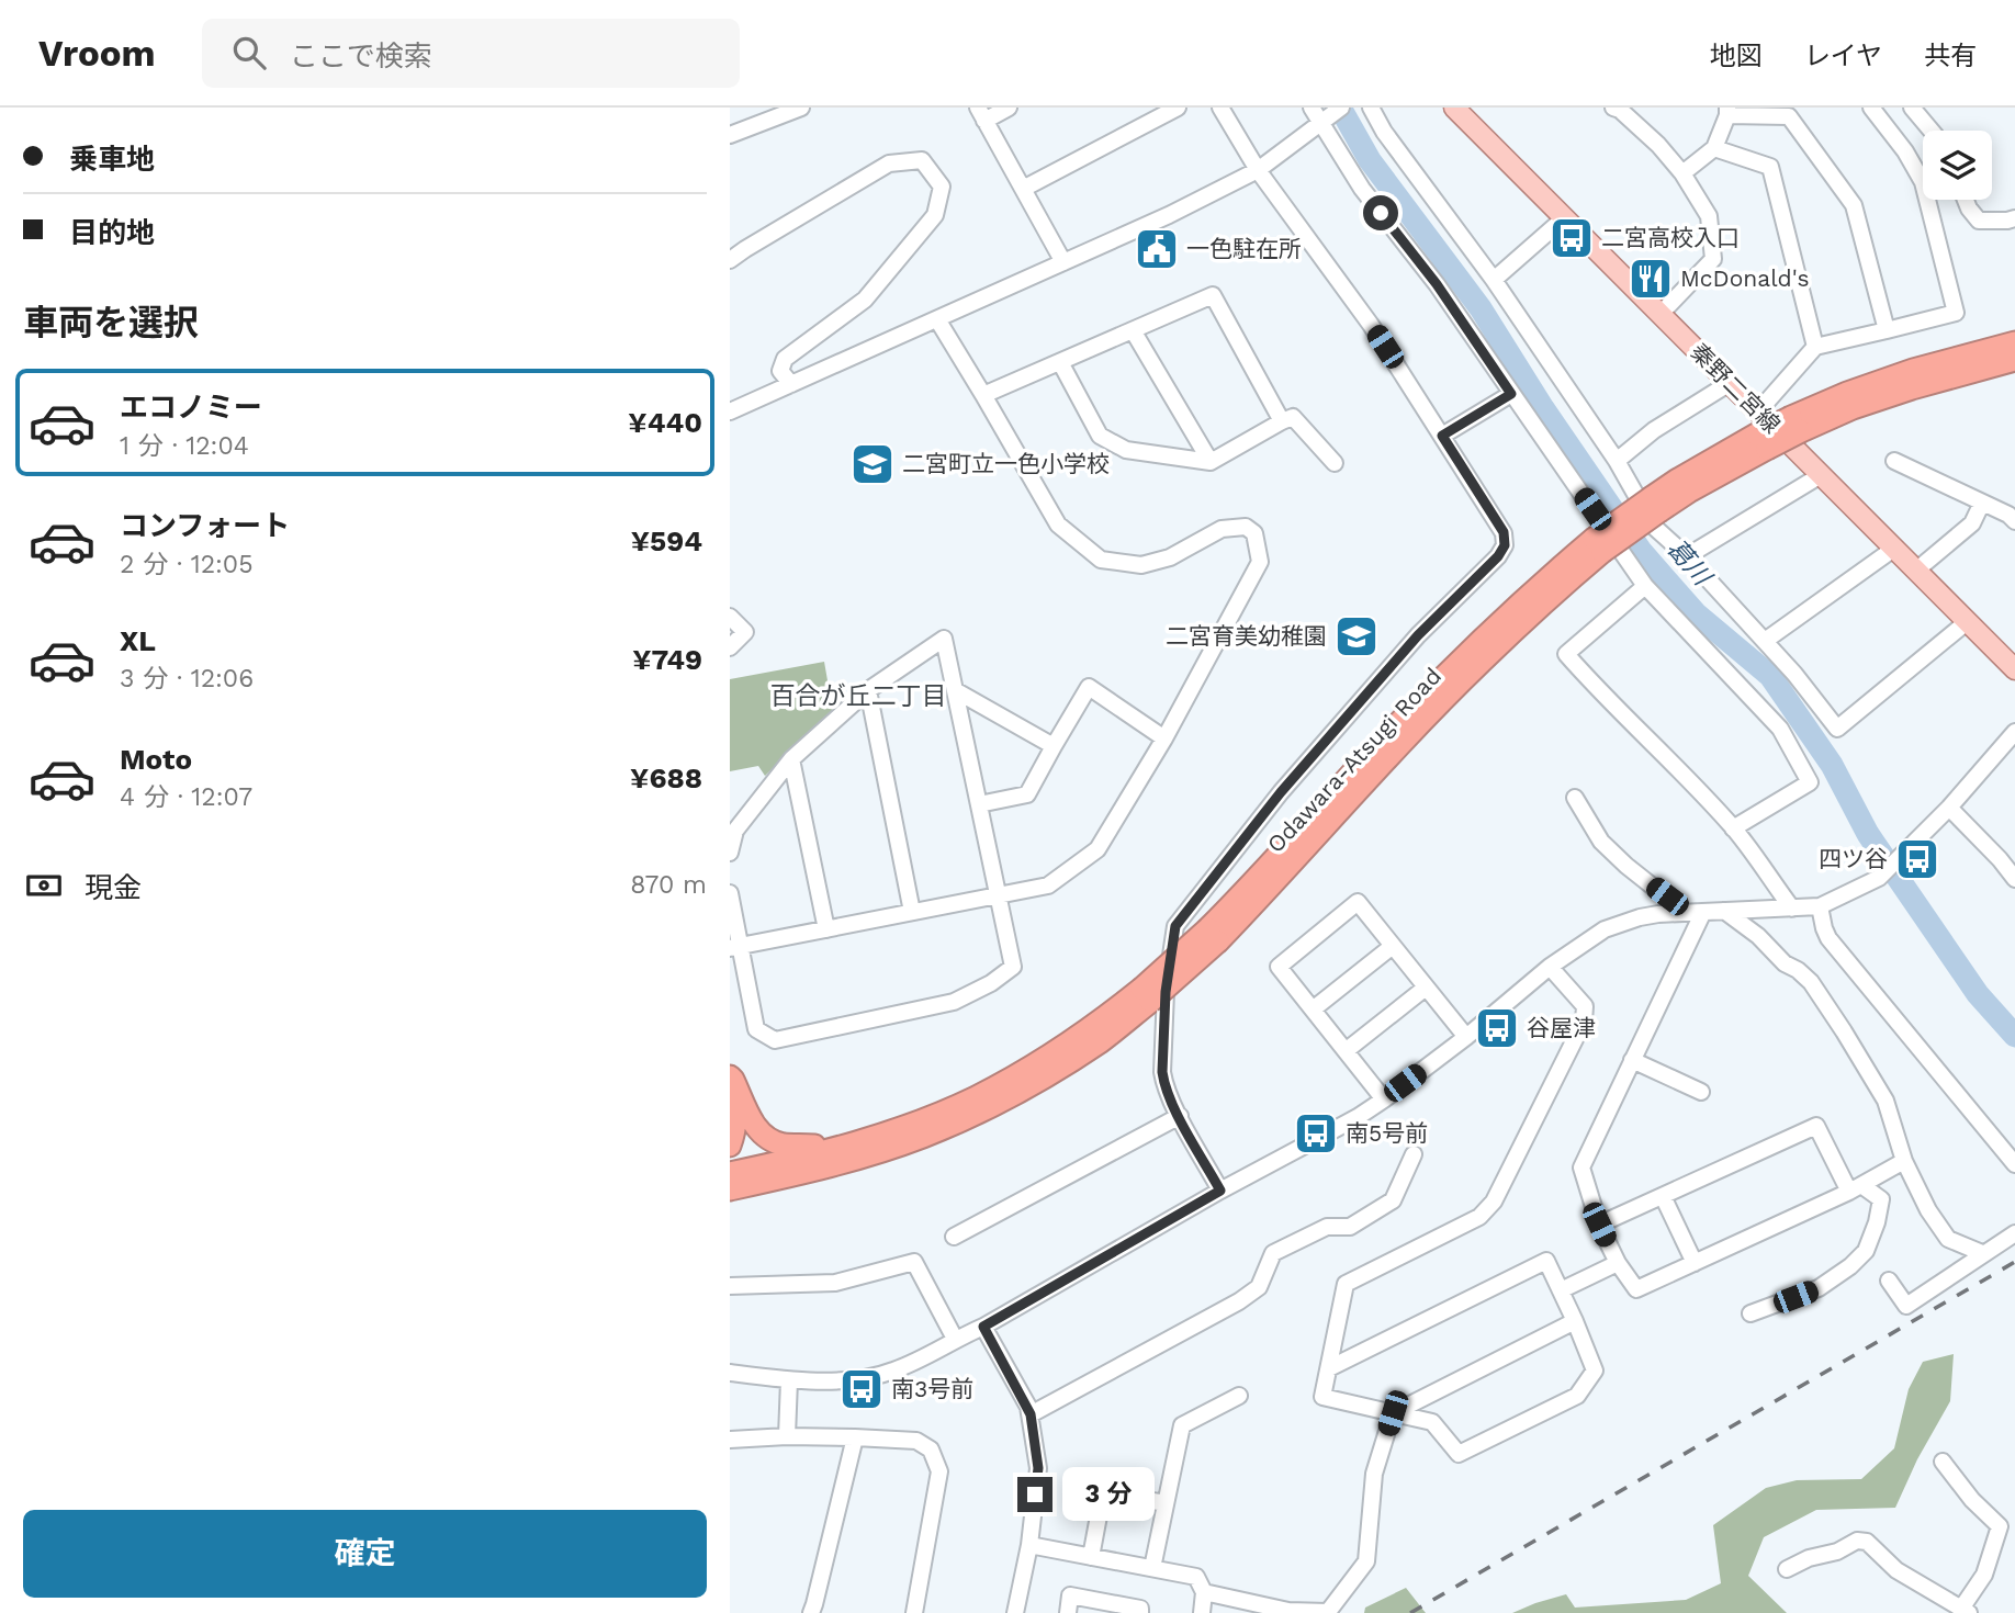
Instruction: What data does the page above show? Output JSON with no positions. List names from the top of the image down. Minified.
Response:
{"streets":{"highway":["Odawara-Atsugi Road"],"main road":["秦野二宮線"]},"districts":["百合が丘二丁目"],"water":["葛川"],"places":{"bus stop":["二宮高校入口","四ツ谷","谷屋津","南5号前","南3号前"],"public building":["一色駐在所"],"restaurant":["McDonald's"],"school or university":["二宮町立一色小学校","二宮育美幼稚園"]},"page":{"header":"Vroom","search":"ここで検索","nav":["地図","レイヤ","共有"],"banner":["乗車地","目的地"],"heading":"車両を選択","list":[{"name":"エコノミー","note":"1 分 · 12:04","value":"¥440"},{"name":"コンフォート","note":"2 分 · 12:05","value":"¥594"},{"name":"XL","note":"3 分 · 12:06","value":"¥749"},{"name":"Moto","note":"4 分 · 12:07","value":"¥688"}],"pay":["現金","870 m"],"bubble":"3 分","buttons":"確定"}}
